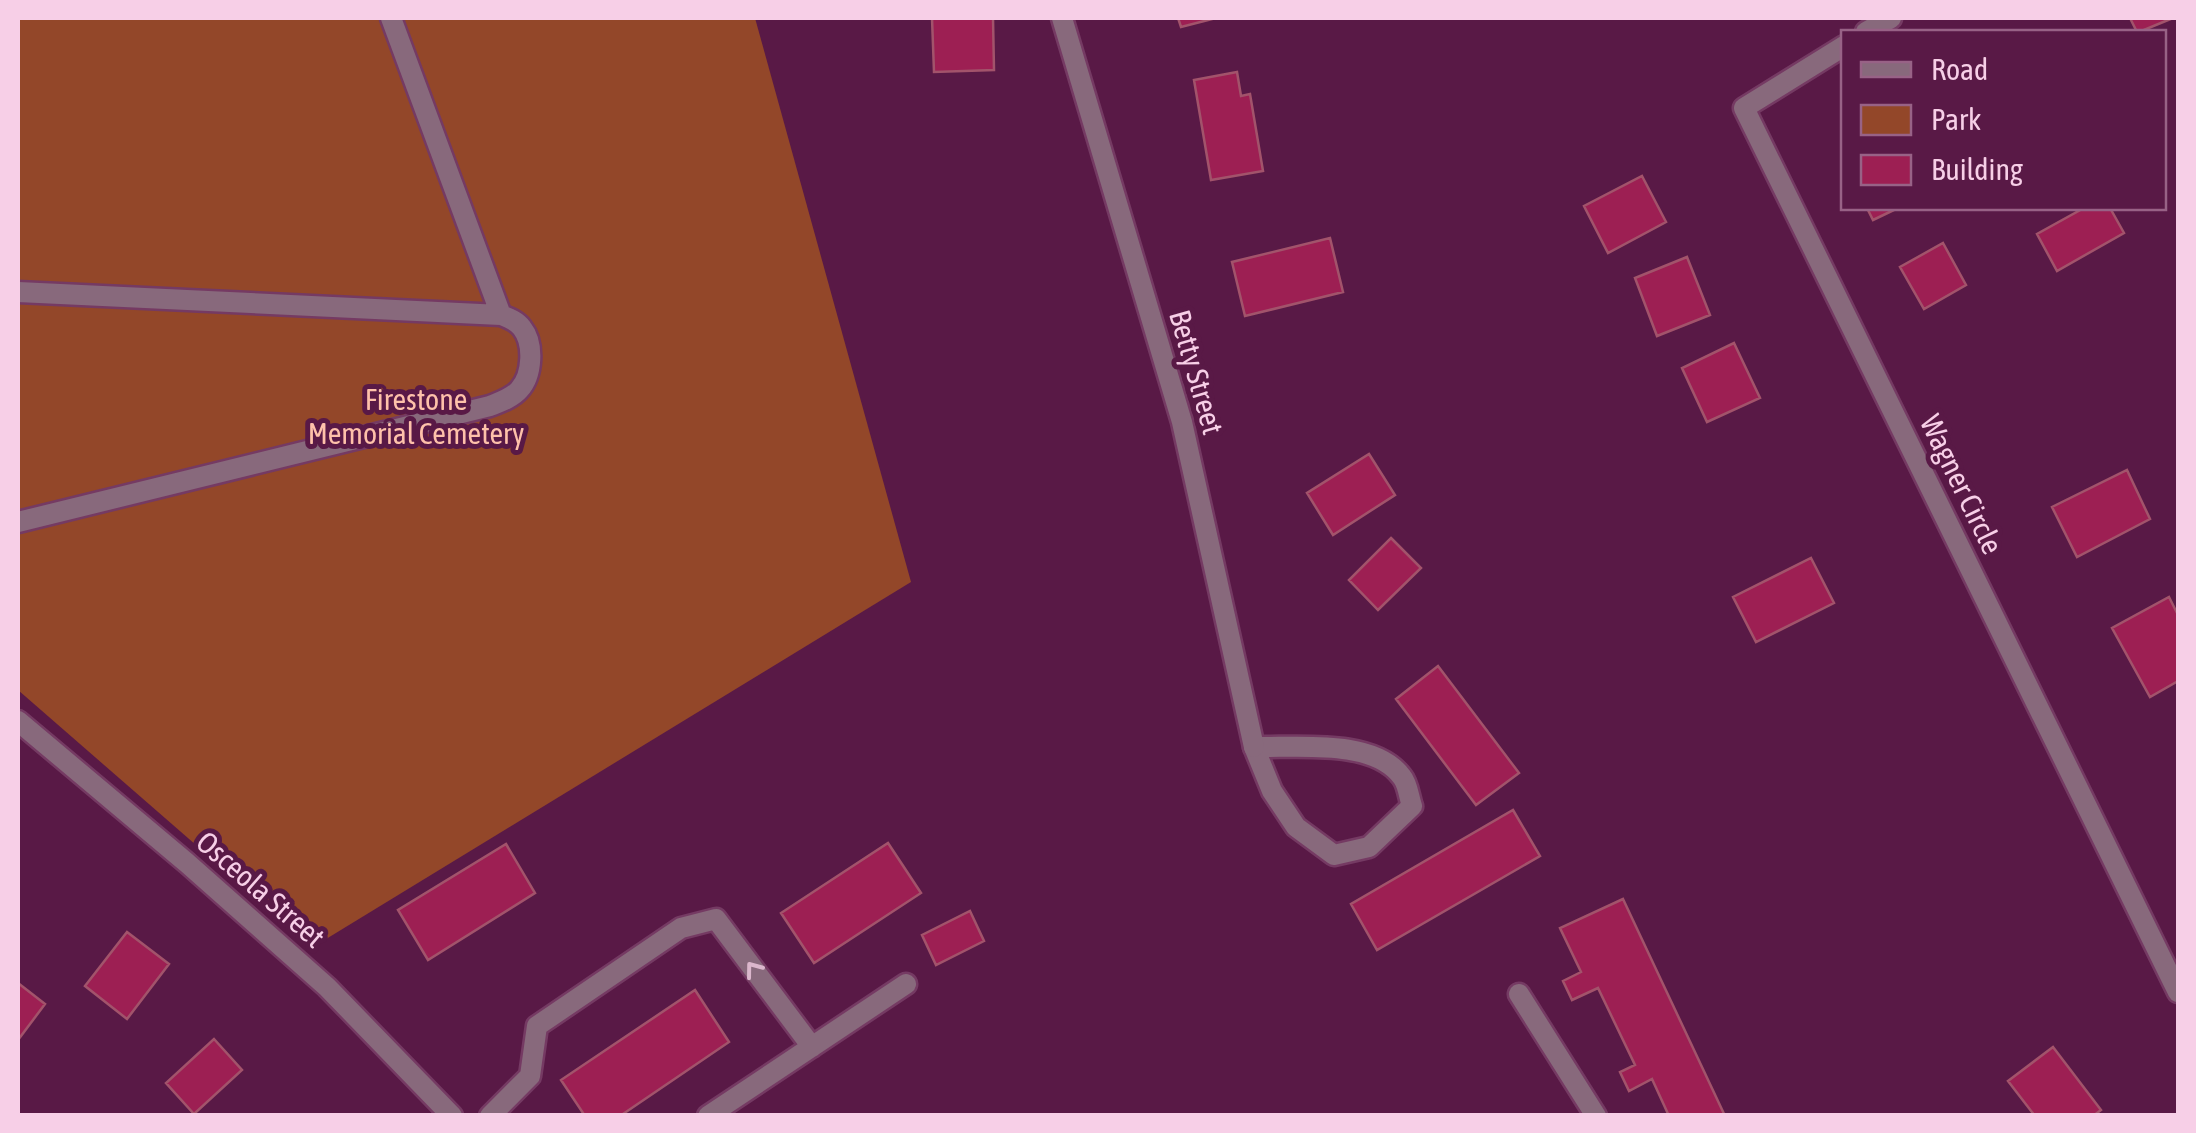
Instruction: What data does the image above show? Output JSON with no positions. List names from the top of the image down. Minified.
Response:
{"streets":{"street":["Betty Street","Wagner Circle","Osceola Street"]},"parks":["Firestone Memorial Cemetery"],"legend":["Road","Park","Building"]}
